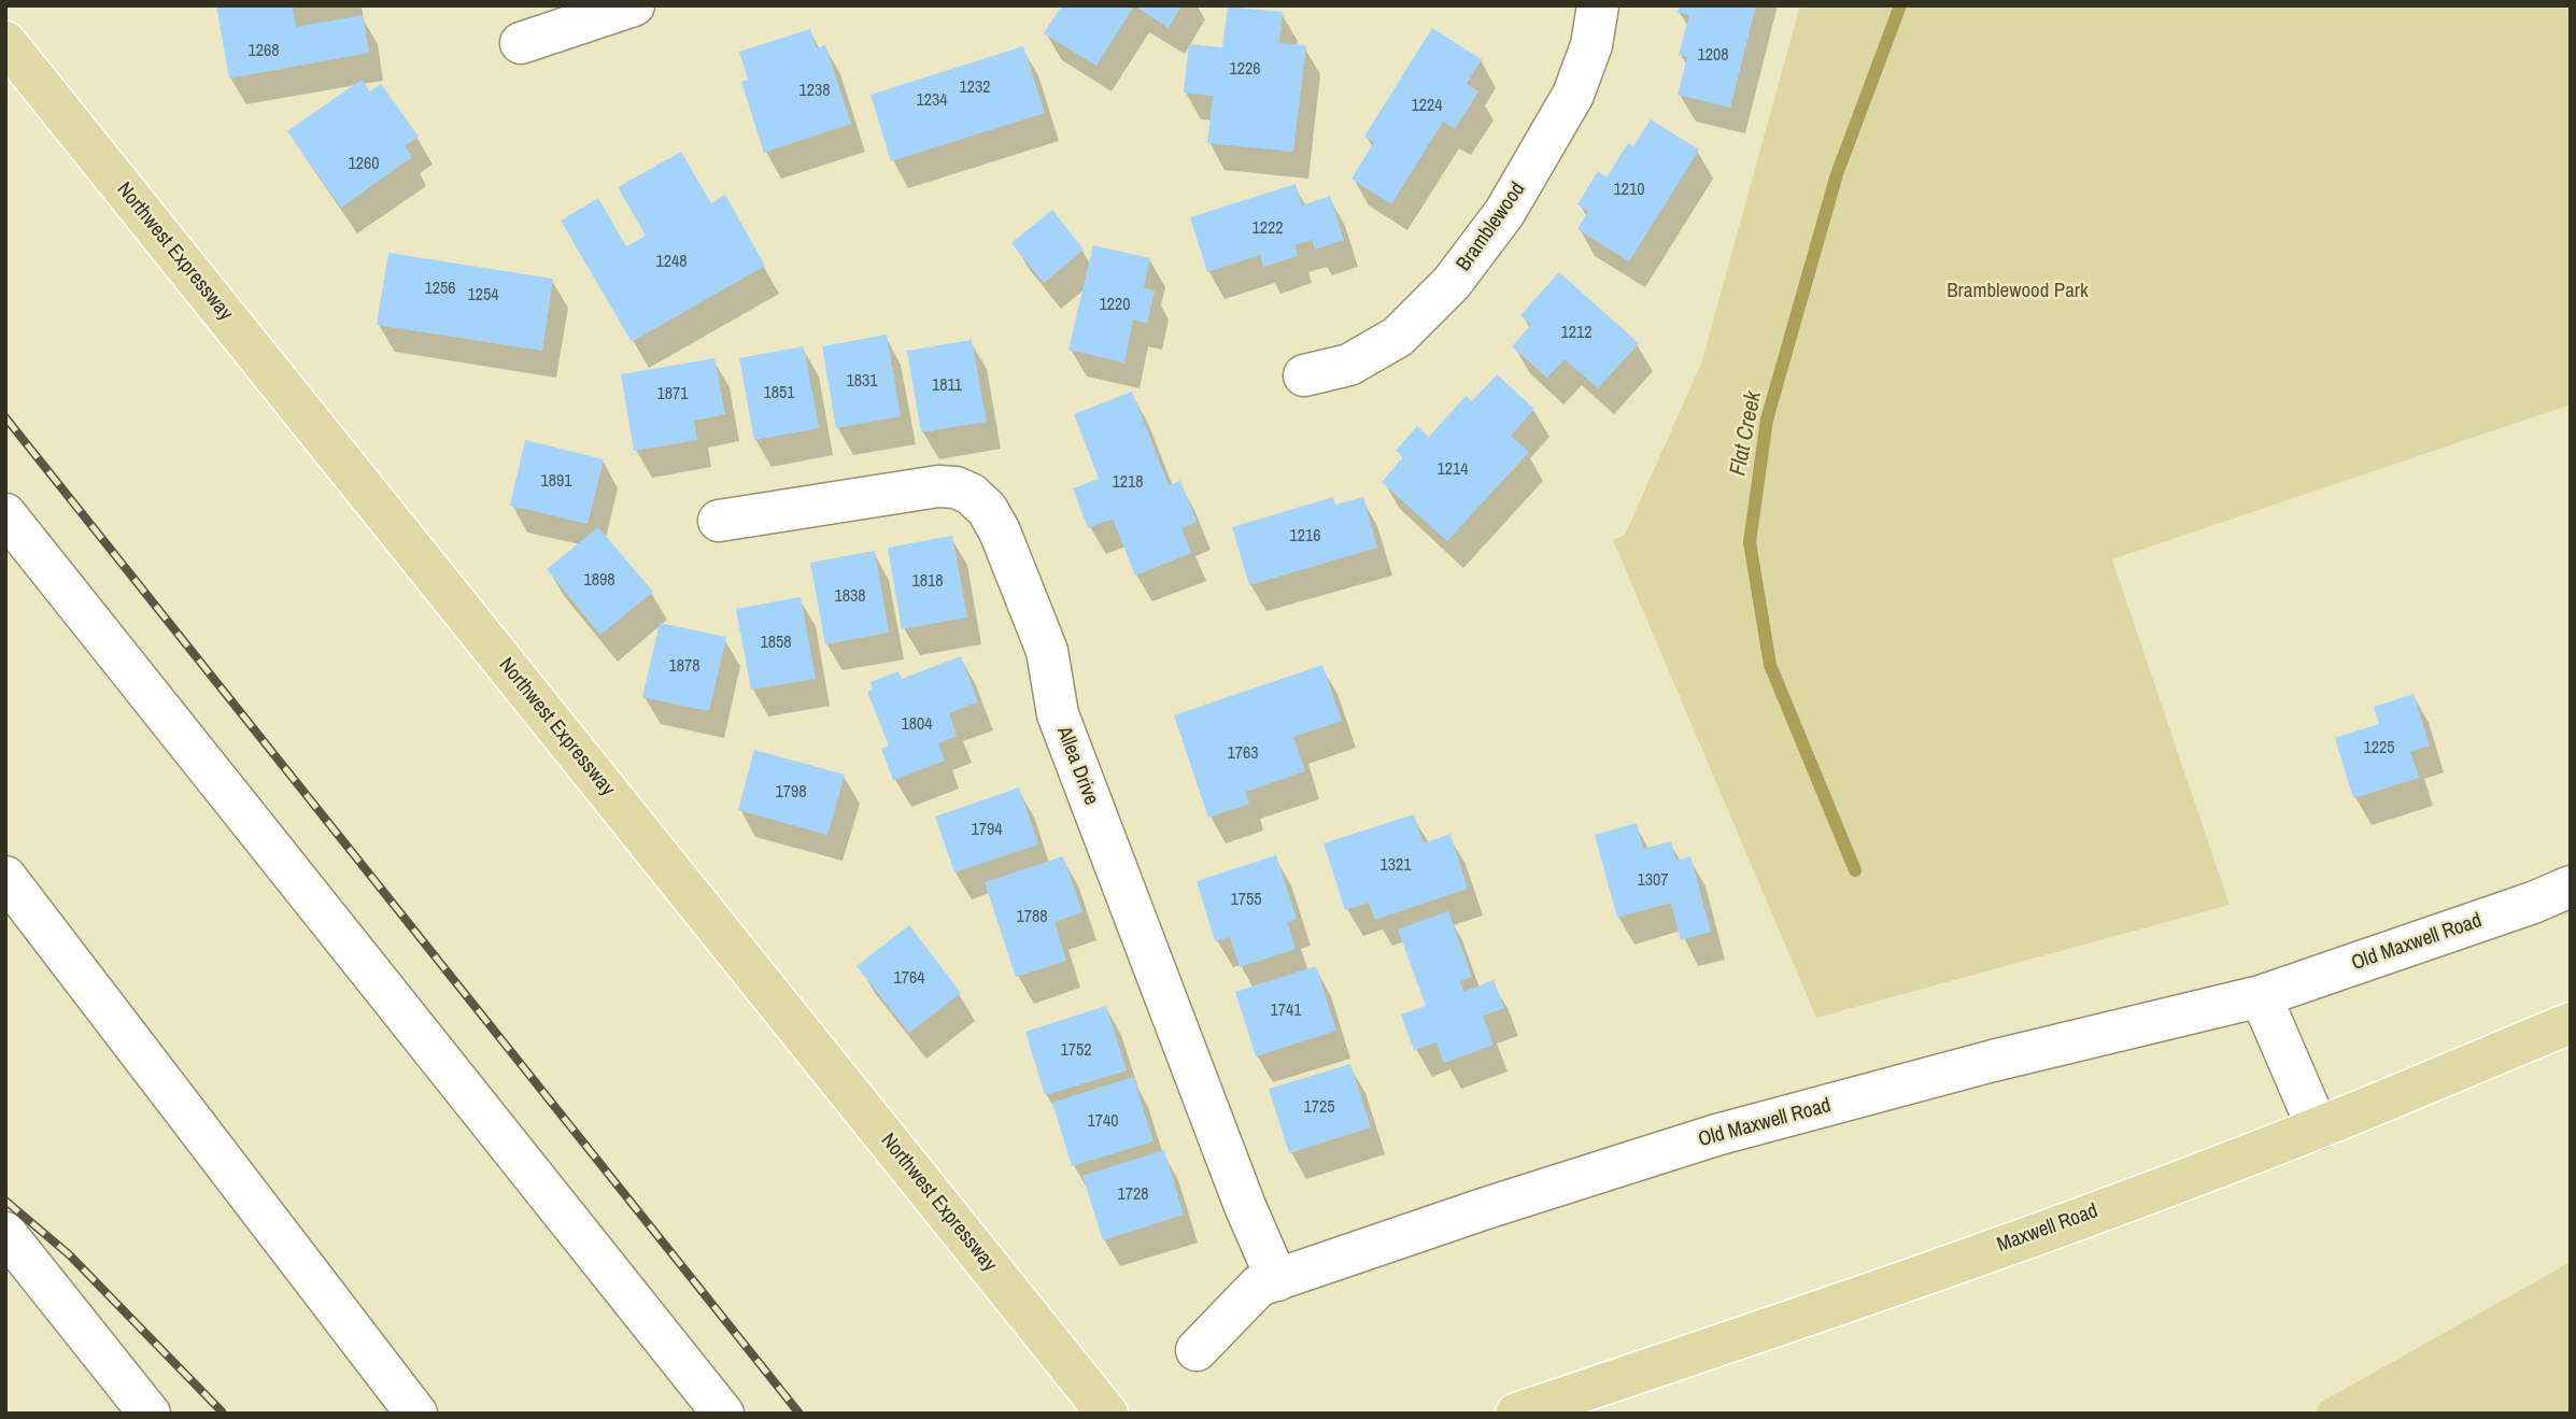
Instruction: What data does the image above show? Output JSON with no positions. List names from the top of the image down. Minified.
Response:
{"streets":{"main road":["Northwest Expressway","Maxwell Road"],"street":["Bramblewood","Allea Drive","Old Maxwell Road"]},"crossings":[["Allea Drive","Old Maxwell Road"]],"water":["Flat Creek"],"parks":["Bramblewood Park"],"house_numbers":["1268","1208","1226","1232","1238","1234","1224","1260","1210","1222","1248","1256","1254","1220","1212","1831","1811","1851","1871","1214","1891","1218","1216","1898","1818","1838","1858","1878","1804","1225","1763","1798","1794","1321","1307","1755","1788","1764","1741","1752","1725","1740","1728"]}
